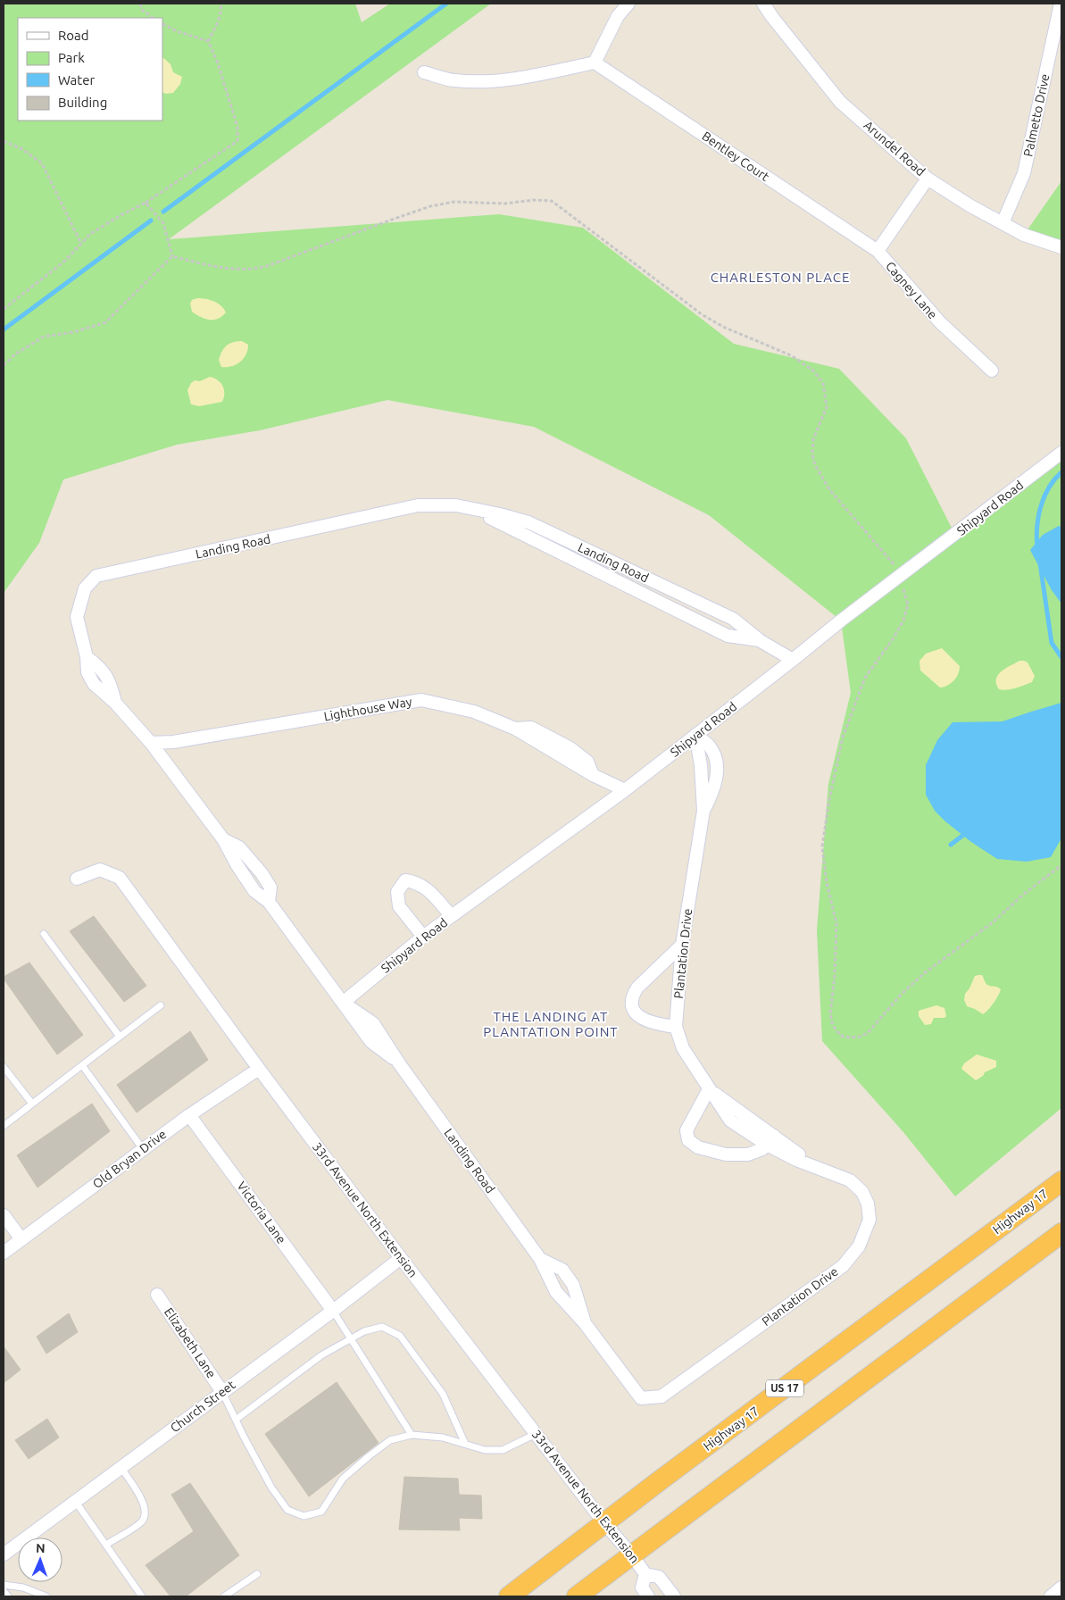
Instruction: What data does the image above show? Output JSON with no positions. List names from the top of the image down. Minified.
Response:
{"streets":{"highway":["Highway 17","US 17"],"street":["Palmetto Drive","Arundel Road","Bentley Court","Cagney Lane","Shipyard Road","Landing Road","Lighthouse Way","Plantation Drive","Old Bryan Drive","33rd Avenue North Extension","Victoria Lane","Elizabeth Lane","Church Street"]},"crossings":[["Palmetto Drive","Arundel Road"],["Arundel Road","Cagney Lane"],["Bentley Court","Cagney Lane"],["Shipyard Road","Landing Road"],["Shipyard Road","Lighthouse Way"],["Shipyard Road","Plantation Drive"],["Landing Road","Lighthouse Way"],["Landing Road","Plantation Drive"],["Old Bryan Drive","33rd Avenue North Extension"],["Old Bryan Drive","Victoria Lane"],["33rd Avenue North Extension","Highway 17"],["33rd Avenue North Extension","Church Street"],["Victoria Lane","Church Street"],["Elizabeth Lane","Church Street"]],"districts":["CHARLESTON PLACE","THE LANDING AT PLANTATION POINT"],"legend":["Road","Park","Water","Building"],"north":"top"}
